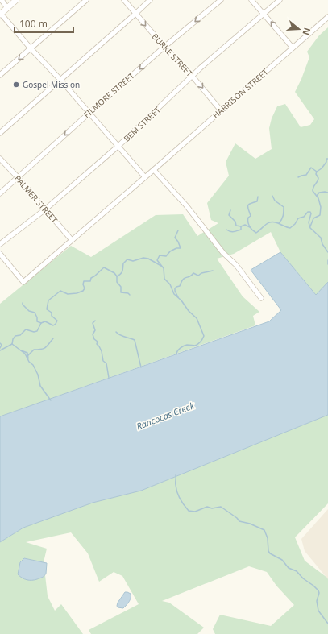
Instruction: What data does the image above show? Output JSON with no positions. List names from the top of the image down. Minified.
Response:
{"streets":{"street":["BURKE STREET","HARRISON STREET","FILMORE STREET","BEM STREET","PALMER STREET"]},"crossings":[["BURKE STREET","HARRISON STREET"],["BURKE STREET","FILMORE STREET"],["BURKE STREET","BEM STREET"],["HARRISON STREET","PALMER STREET"],["FILMORE STREET","PALMER STREET"],["BEM STREET","PALMER STREET"]],"one_way":["BURKE STREET","FILMORE STREET"],"water":["Rancocas Creek"],"places":["Gospel Mission"],"scale_bar":"100 m","north":"right"}
